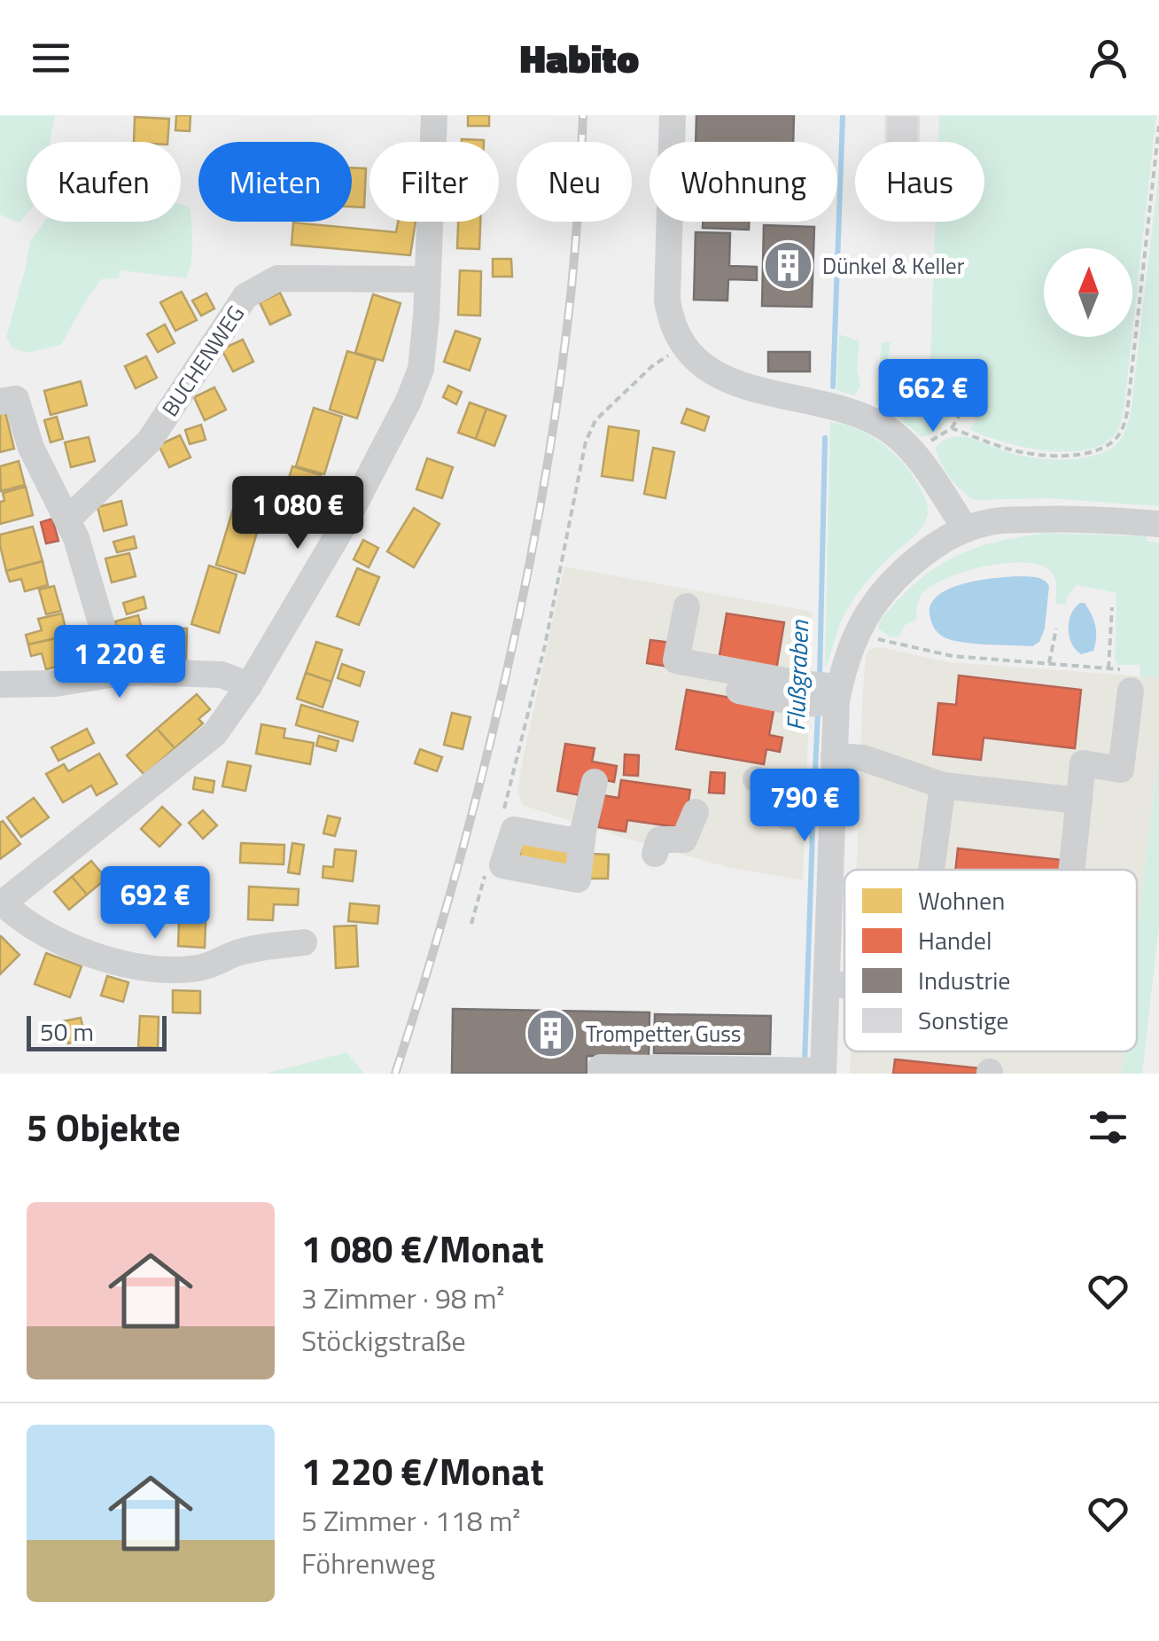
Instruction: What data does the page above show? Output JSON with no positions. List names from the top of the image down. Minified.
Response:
{"streets":{"street":["BUCHENWEG"]},"water":["Flußgraben"],"places":{"building":["Dünkel & Keller","Trompetter Guss"]},"legend":["Wohnen","Handel","Industrie","Sonstige"],"scale_bar":"50 m","north":"top","page":{"header":"Habito","chip":["Kaufen","Mieten","Filter","Neu","Wohnung","Haus"],"price":["662 €","1 080 €","1 220 €","790 €","692 €"],"scale":"50 m","heading":"5 Objekte","list":[{"name":"1 080 €/Monat","note":"3 Zimmer · 98 m² · Stöckigstraße"},{"name":"1 220 €/Monat","note":"5 Zimmer · 118 m² · Föhrenweg"}]}}
